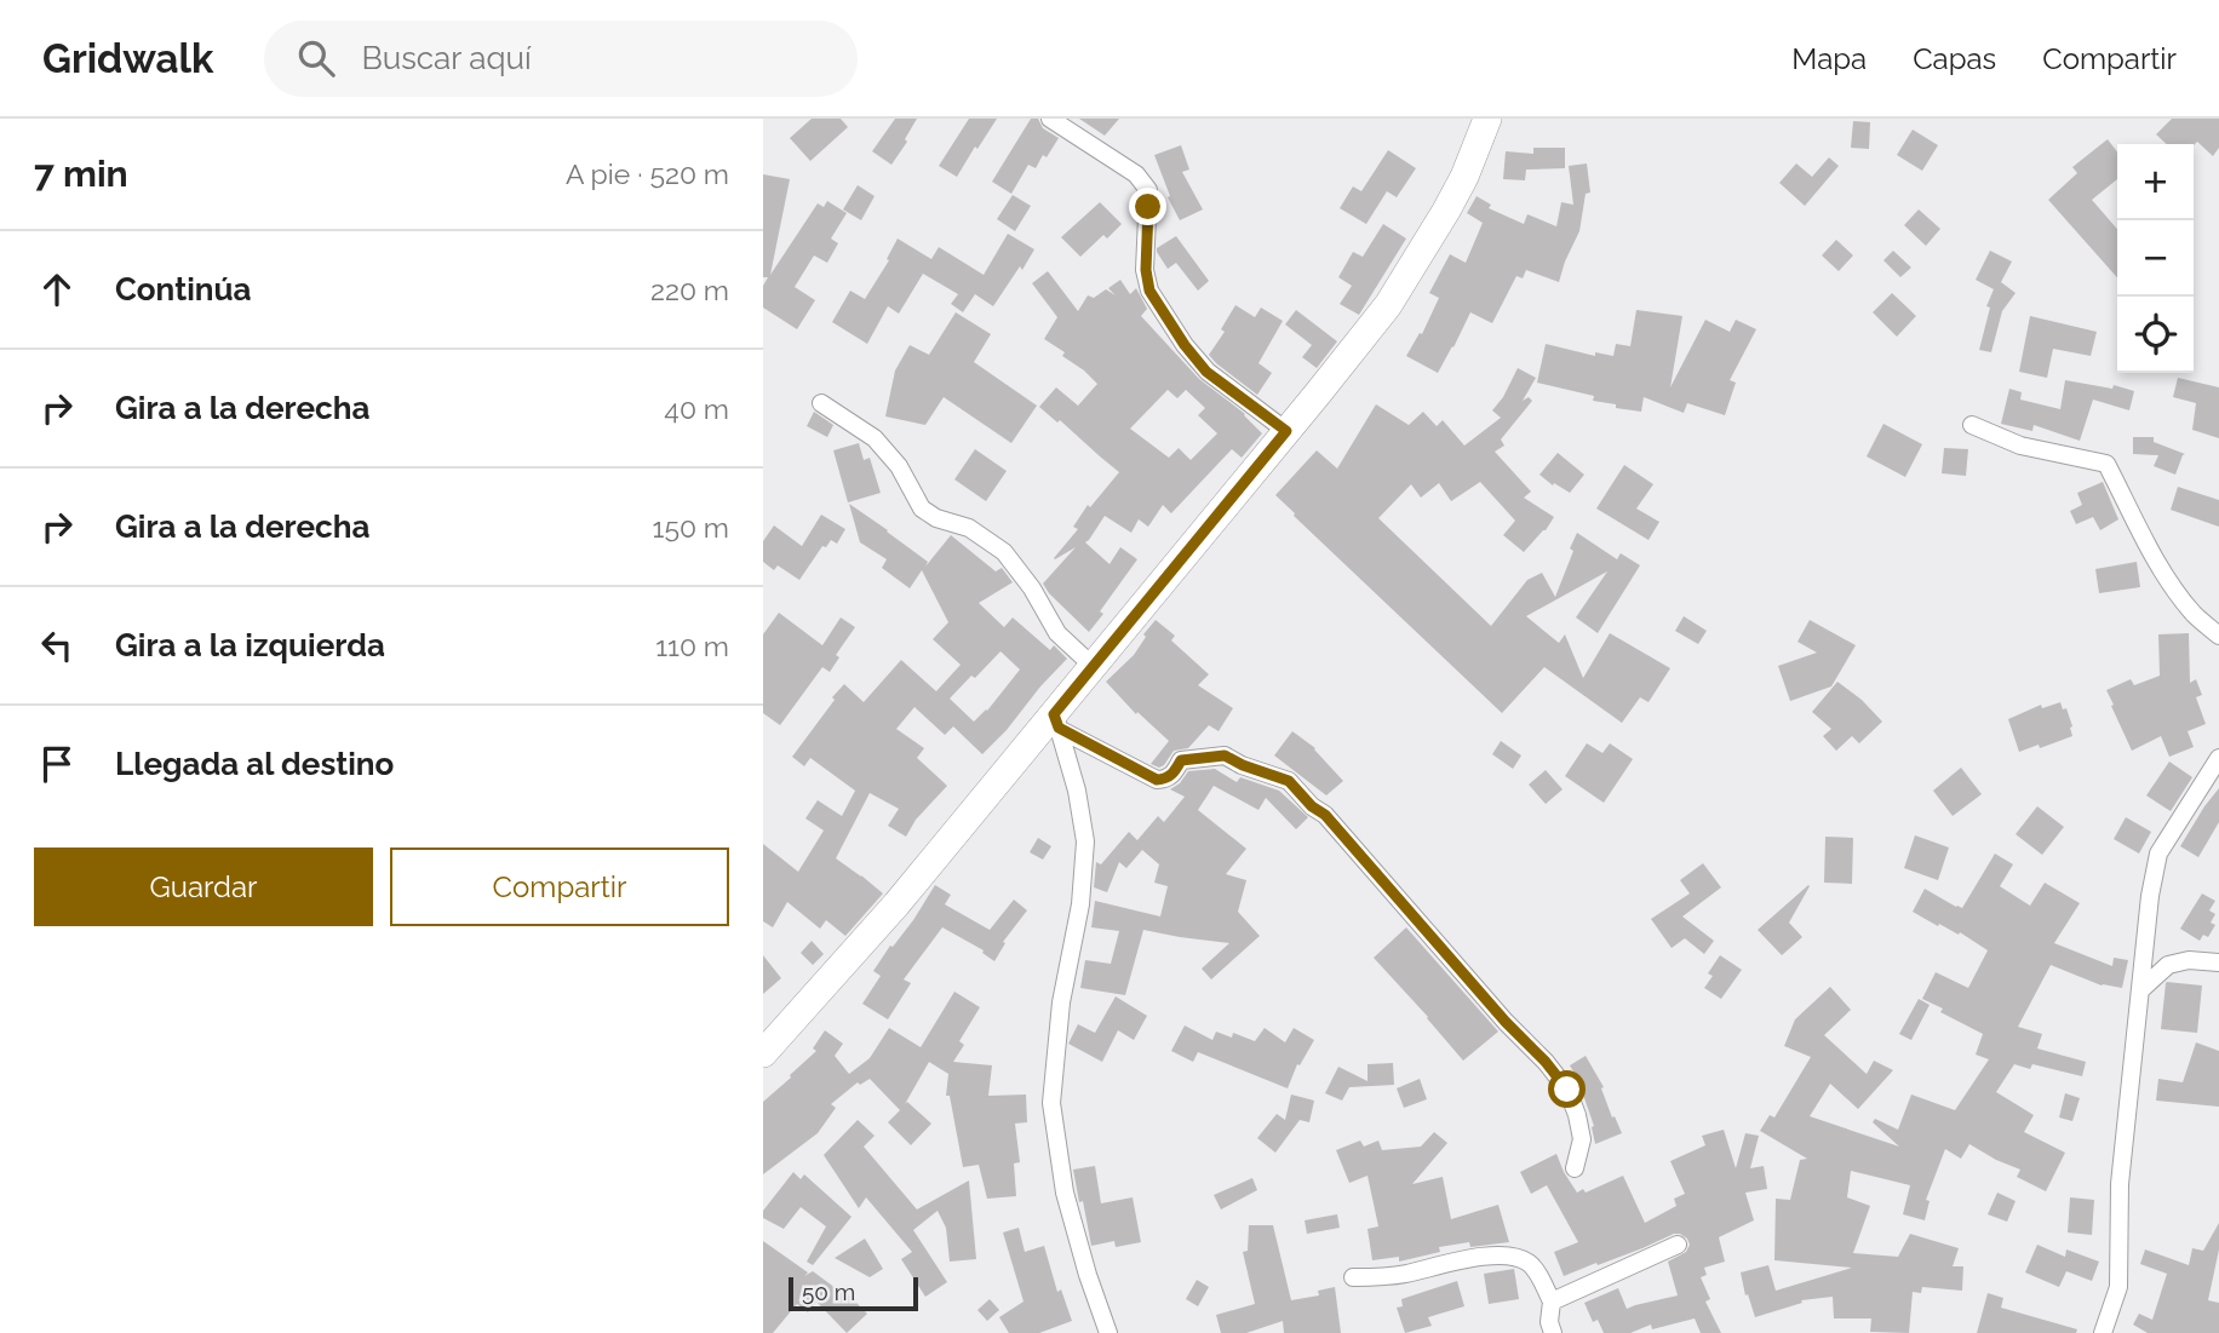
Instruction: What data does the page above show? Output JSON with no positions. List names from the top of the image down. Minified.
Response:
{"scale_bar":"50 m","page":{"header":"Gridwalk","search":"Buscar aquí","nav":["Mapa","Capas","Compartir"],"heading":["7 min","A pie · 520 m"],"map_buttons":["+","−"],"list":[["Continúa","220 m"],["Gira a la derecha","40 m"],["Gira a la derecha","150 m"],["Gira a la izquierda","110 m"],"Llegada al destino"],"buttons":["Guardar","Compartir"],"scale":"50 m"}}
